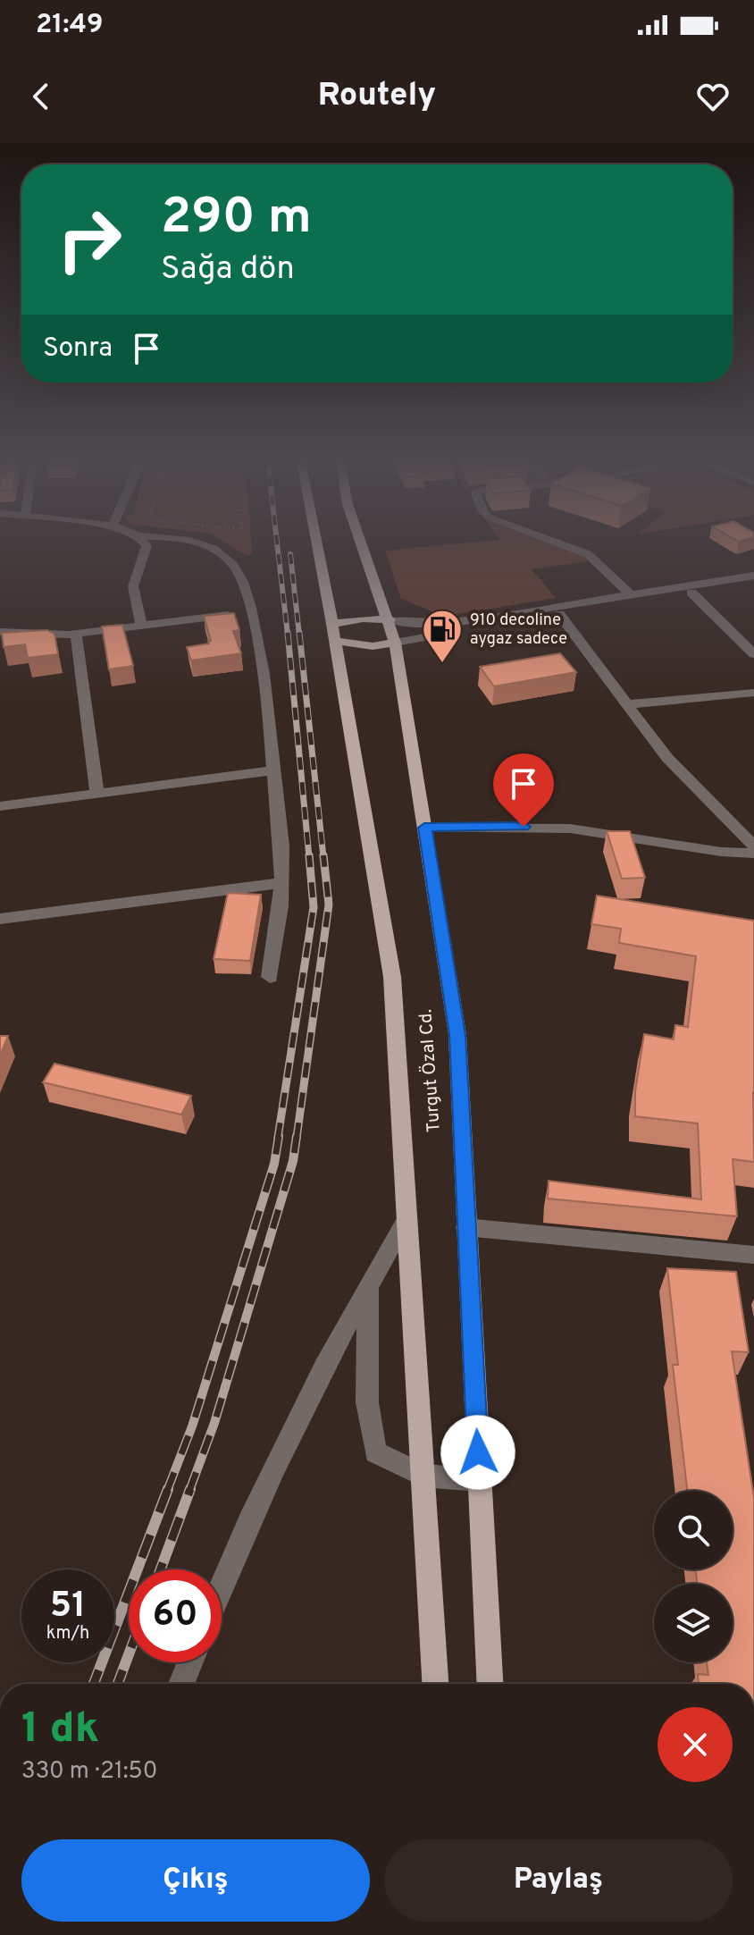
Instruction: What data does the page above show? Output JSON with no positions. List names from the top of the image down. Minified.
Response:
{"streets":{"main road":["Turgut Özal Cd."]},"places":{"fuel station":["910 decoline aygaz sadece"]},"page":{"status":"21:49","header":"Routely","turn":["290 m","Sağa dön"],"then":"Sonra","speed":"51 km/h","limit":"60","heading":["1 dk","330 m · 21:50"],"buttons":["Çıkış","Paylaş"]}}
